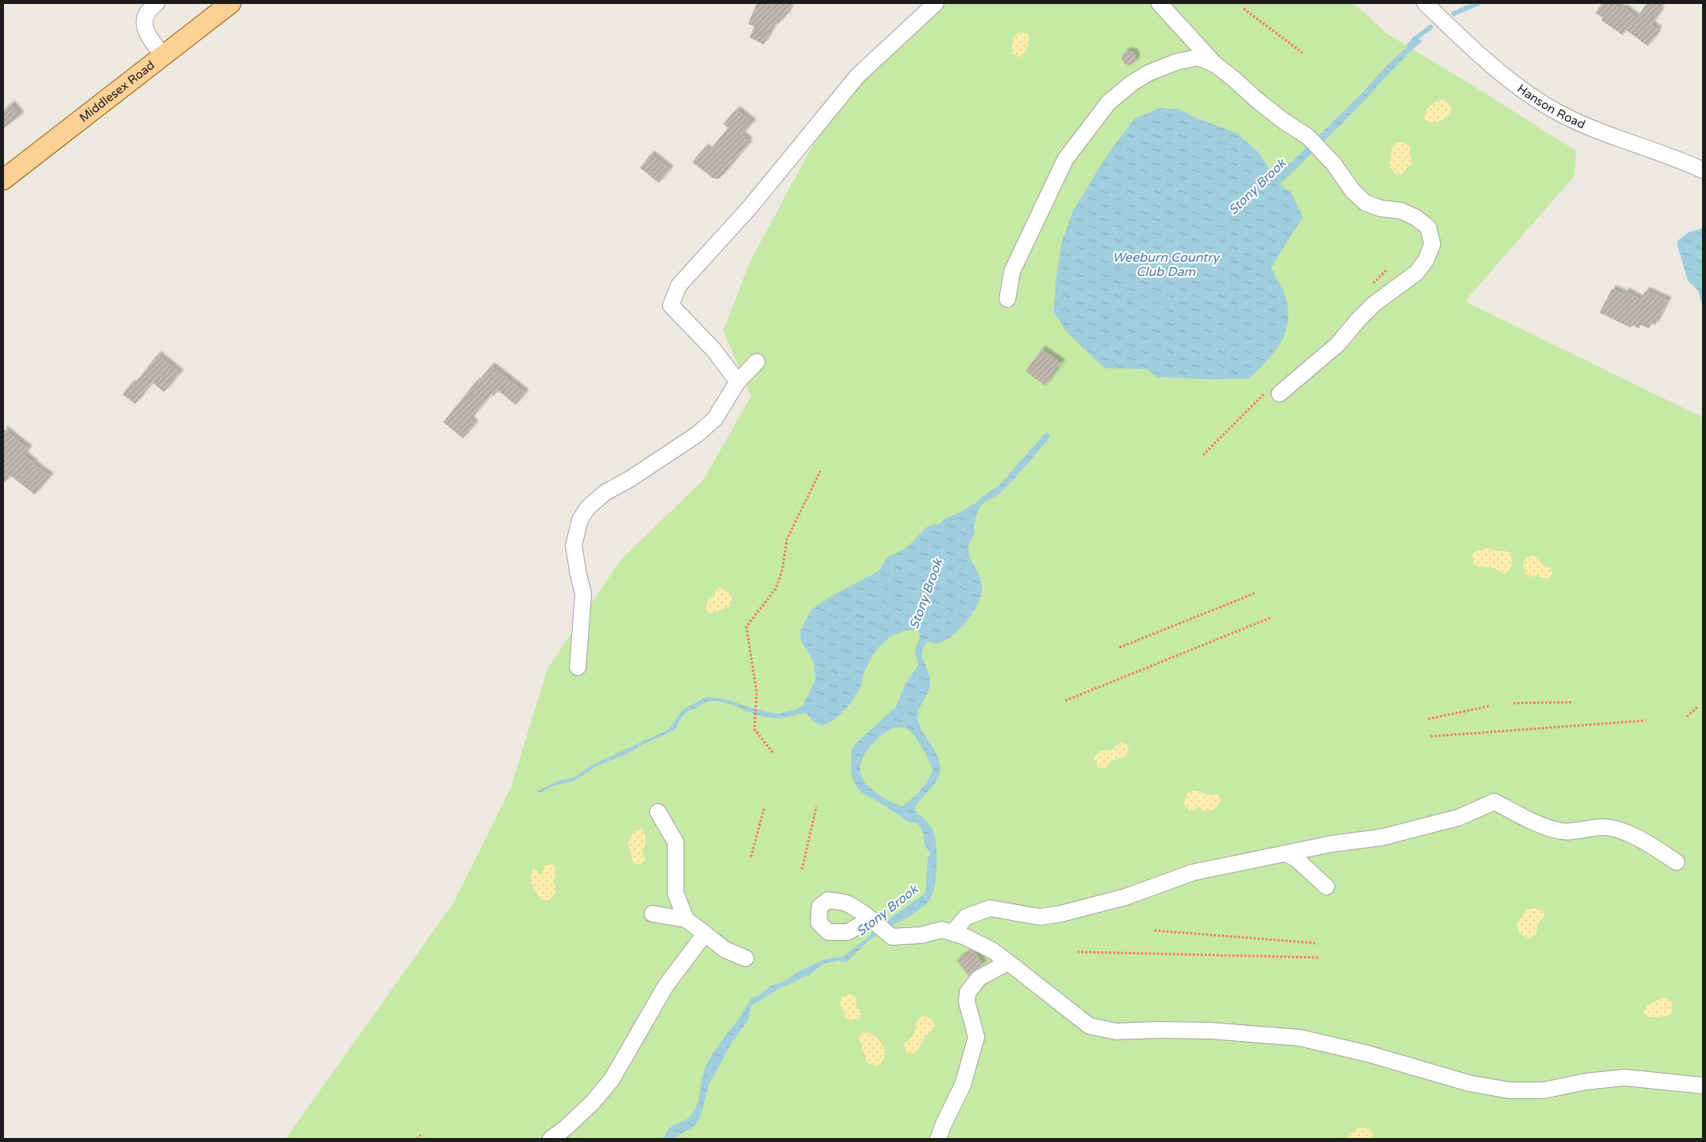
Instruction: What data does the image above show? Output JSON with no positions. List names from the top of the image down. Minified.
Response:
{"streets":{"main road":["Middlesex Road"],"street":["Hanson Road"]},"water":["Stony Brook","Weeburn Country Club Dam"]}
